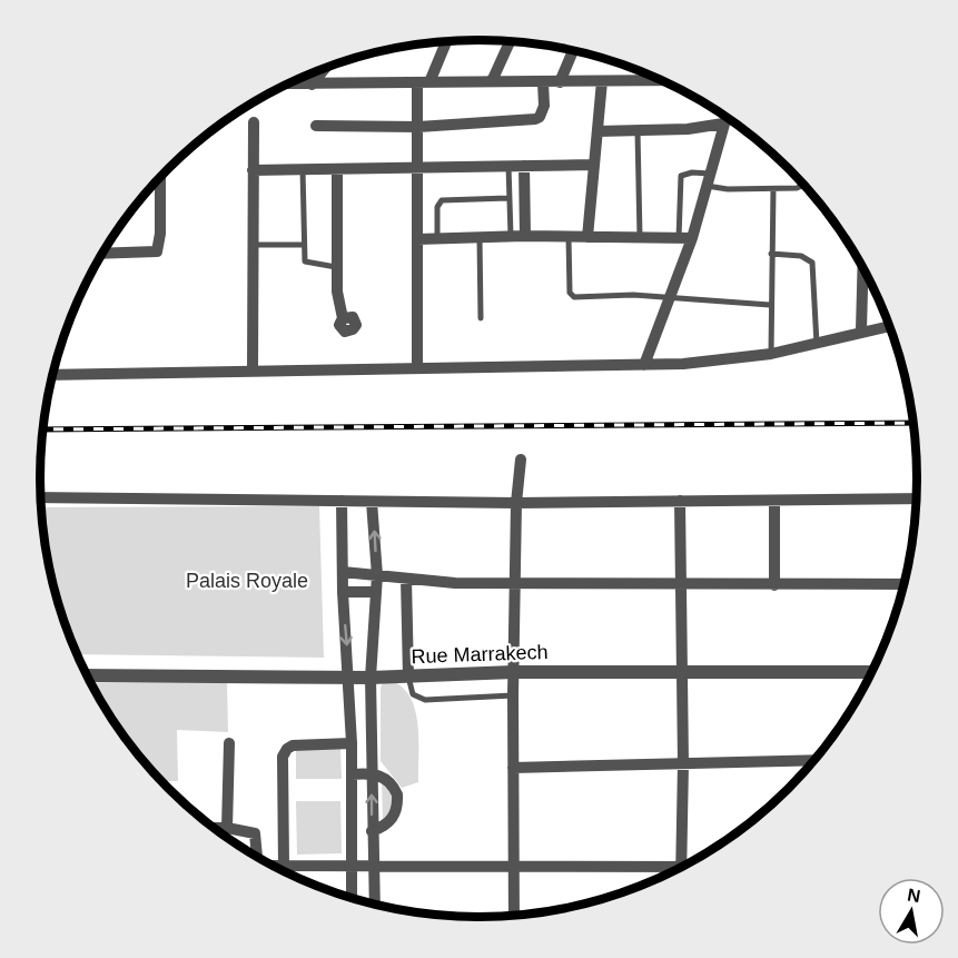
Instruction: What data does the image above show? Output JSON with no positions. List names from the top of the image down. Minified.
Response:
{"streets":{"street":["Rue Marrakech"]},"parks":["Palais Royale"],"north":"top"}
